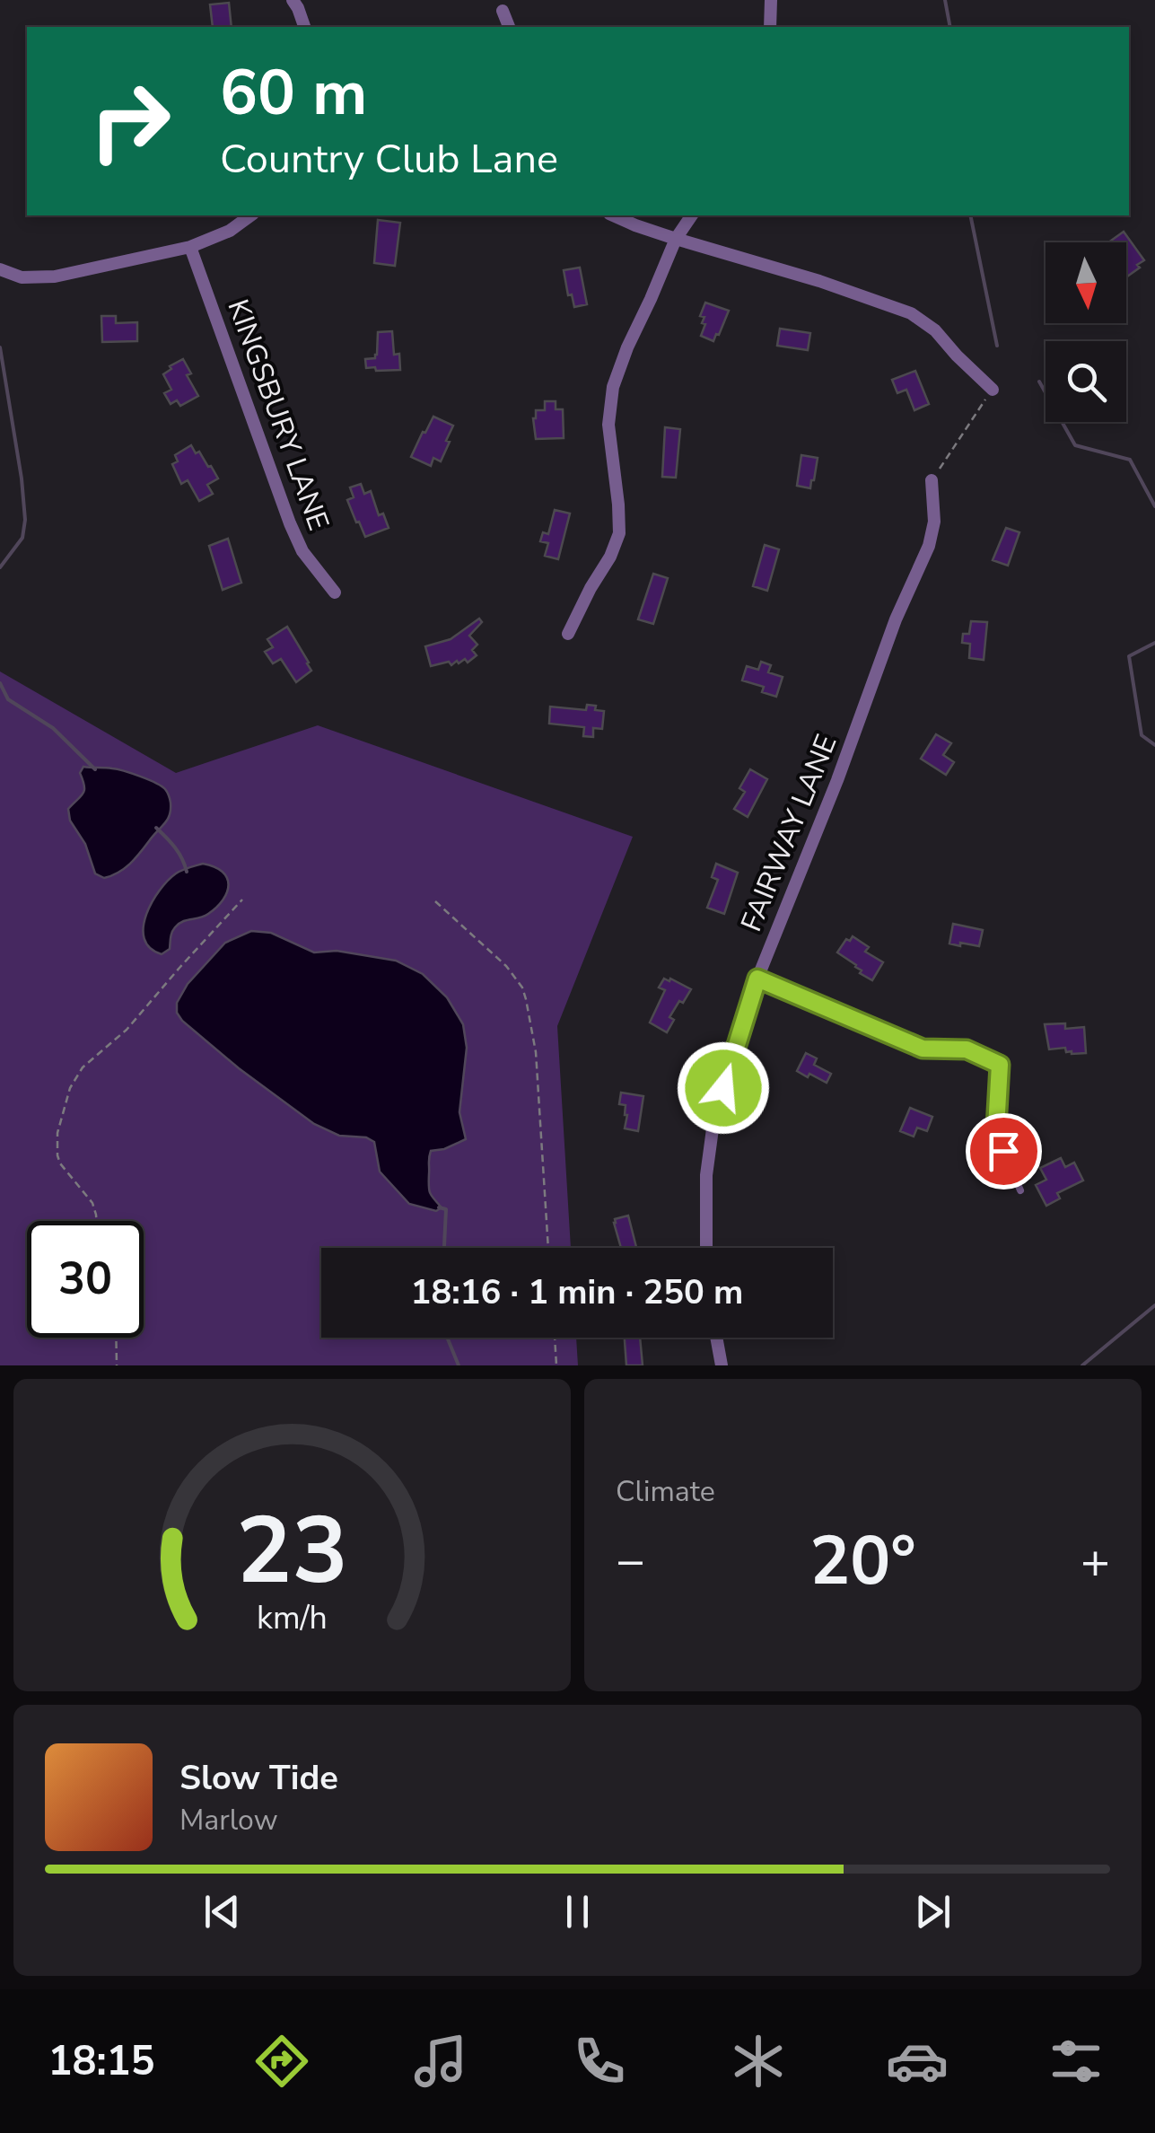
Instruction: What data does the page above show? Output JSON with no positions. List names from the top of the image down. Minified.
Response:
{"streets":{"street":["KINGSBURY LANE","FAIRWAY LANE"]},"north":"bottom","page":{"turn":["60 m","Country Club Lane"],"limit":"30","trip":"18:16 · 1 min · 250 m","tile":"Climate","heat":["−","20°","+"],"song":["Slow Tide","Marlow"],"tabs":"18:15","gauge":["23","km/h"]}}
